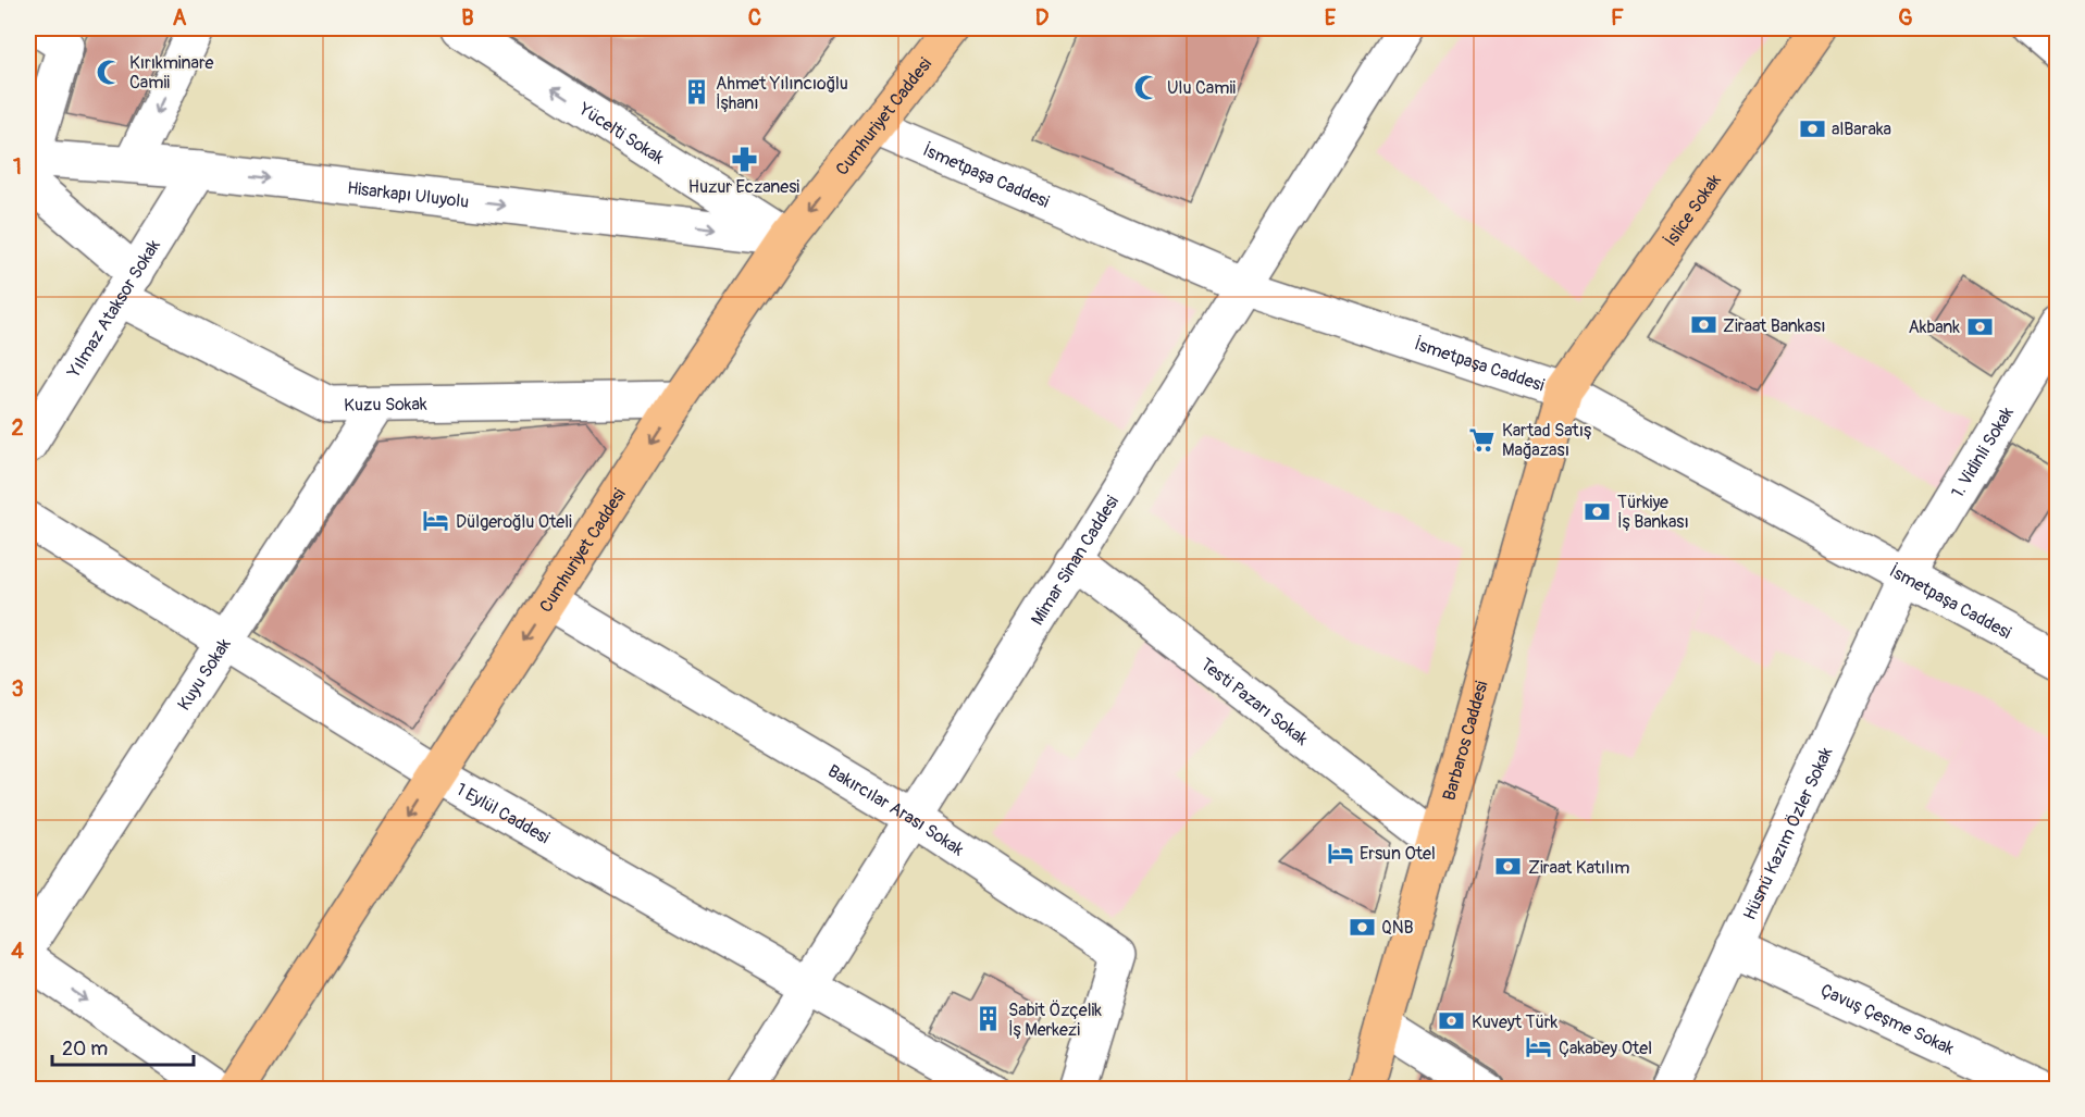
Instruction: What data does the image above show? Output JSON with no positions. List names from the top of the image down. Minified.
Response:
{"streets":{"main road":["Cumhuriyet Caddesi","İslice Sokak","Barbaros Caddesi"],"street":["Yücelti Sokak","İsmetpaşa Caddesi","Hisarkapı Uluyolu","Yılmaz Ataksor Sokak","Kuzu Sokak","1. Vidinli Sokak","Mimar Sinan Caddesi","Kuyu Sokak","Testi Pazarı Sokak","Bakırcılar Arası Sokak","1 Eylül Caddesi","Hüsnü Kazım Özler Sokak","Çavuş Çeşme Sokak"]},"crossings":[["Cumhuriyet Caddesi","Yücelti Sokak"],["Cumhuriyet Caddesi","İsmetpaşa Caddesi"],["Cumhuriyet Caddesi","Hisarkapı Uluyolu"],["Cumhuriyet Caddesi","Kuzu Sokak"],["Cumhuriyet Caddesi","Bakırcılar Arası Sokak"],["Cumhuriyet Caddesi","1 Eylül Caddesi"],["Yücelti Sokak","Hisarkapı Uluyolu"],["İsmetpaşa Caddesi","İslice Sokak"],["İsmetpaşa Caddesi","1. Vidinli Sokak"],["İsmetpaşa Caddesi","Mimar Sinan Caddesi"],["İsmetpaşa Caddesi","Barbaros Caddesi"],["İsmetpaşa Caddesi","Hüsnü Kazım Özler Sokak"],["Hisarkapı Uluyolu","Yılmaz Ataksor Sokak"],["Hisarkapı Uluyolu","Kuzu Sokak"],["İslice Sokak","Barbaros Caddesi"],["Yılmaz Ataksor Sokak","Kuzu Sokak"],["Kuzu Sokak","Kuyu Sokak"],["1. Vidinli Sokak","Hüsnü Kazım Özler Sokak"],["Mimar Sinan Caddesi","Testi Pazarı Sokak"],["Mimar Sinan Caddesi","Bakırcılar Arası Sokak"],["Mimar Sinan Caddesi","1 Eylül Caddesi"],["Kuyu Sokak","1 Eylül Caddesi"],["Testi Pazarı Sokak","Barbaros Caddesi"],["Hüsnü Kazım Özler Sokak","Çavuş Çeşme Sokak"]],"one_way":["Cumhuriyet Caddesi","Yücelti Sokak","Hisarkapı Uluyolu"],"places":{"mosque":["Kırıkminare Camii","Ulu Camii"],"building":["Ahmet Yılıncıoğlu İşhanı","Sabit Özçelik İş Merkezi"],"bank":["alBaraka","Ziraat Bankası","Akbank","Türkiye İş Bankası","Ziraat Katılım","QNB","Kuveyt Türk"],"pharmacy":["Huzur Eczanesi"],"supermarket":["Kartad Satış Mağazası"],"hotel":["Dülgeroğlu Oteli","Ersun Otel","Çakabey Otel"]},"scale_bar":"20 m","grid":{"columns":["A","B","C","D","E","F","G"],"rows":["1","2","3","4"]}}
